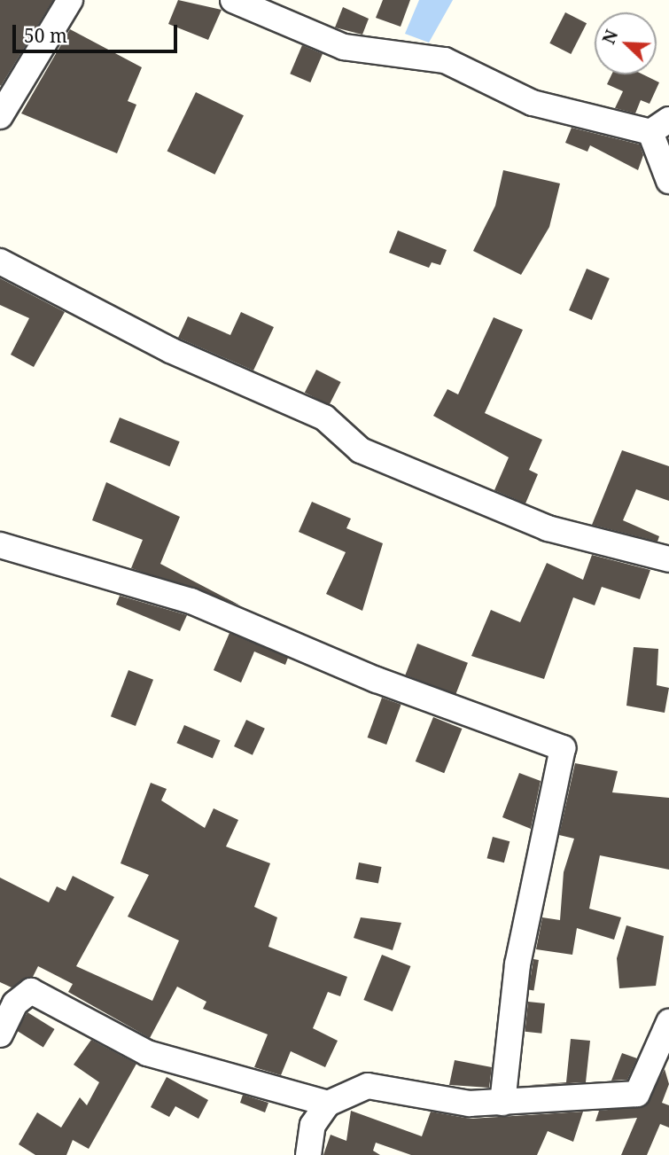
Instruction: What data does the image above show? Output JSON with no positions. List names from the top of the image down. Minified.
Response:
{"scale_bar":"50 m","north":"top left"}
